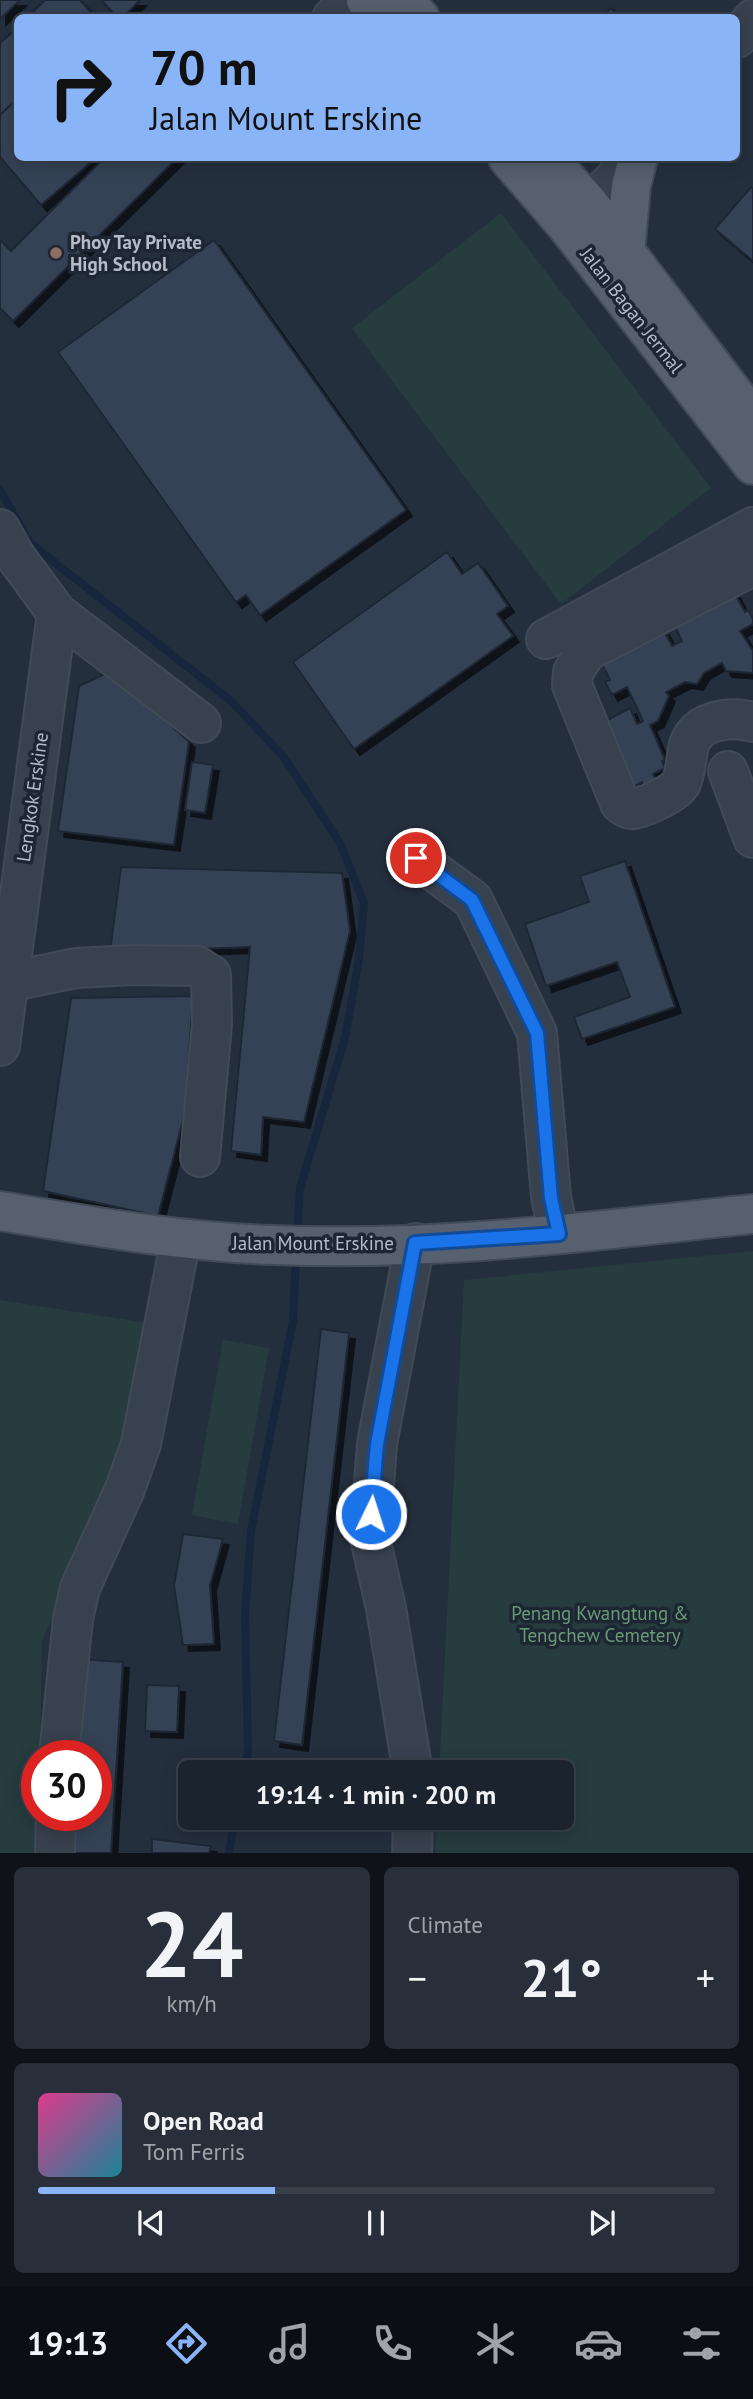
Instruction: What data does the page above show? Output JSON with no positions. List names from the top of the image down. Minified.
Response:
{"streets":{"main road":["Jalan Bagan Jermal","Jalan Mount Erskine"],"street":["Lengkok Erskine"]},"parks":["Penang Kwangtung & Tengchew Cemetery"],"places":["Phoy Tay Private High School"],"page":{"turn":["70 m","Jalan Mount Erskine"],"limit":"30","trip":"19:14 · 1 min · 200 m","tile":[["24","km/h"],"Climate"],"heat":["−","21°","+"],"song":["Open Road","Tom Ferris"],"tabs":"19:13"}}
